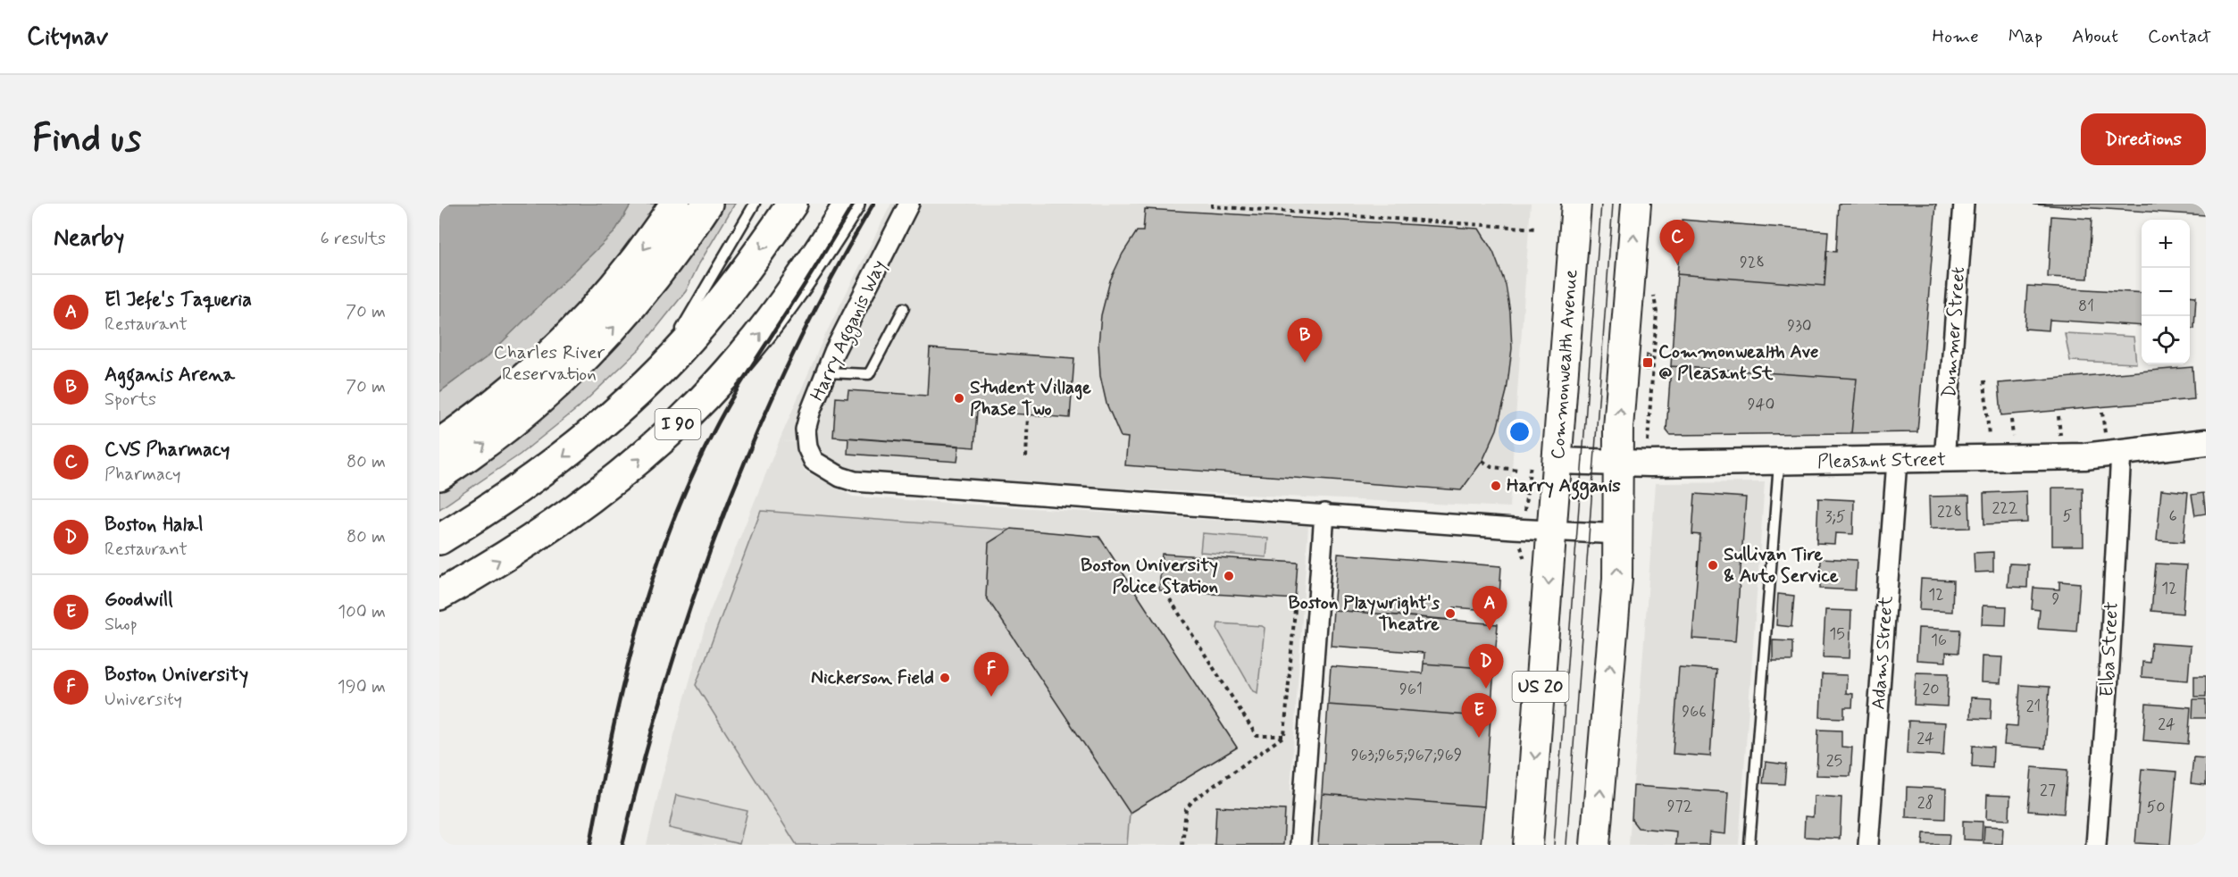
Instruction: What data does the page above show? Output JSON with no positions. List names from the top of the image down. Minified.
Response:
{"streets":{"highway":["I 90"],"main road":["Commonwealth Avenue","US 20"],"street":["Harry Agganis Way","Dummer Street","Pleasant Street","Elba Street","Adams Street"]},"crossings":[["Dummer Street","Pleasant Street"],["Commonwealth Avenue","Pleasant Street"],["Pleasant Street","Elba Street"],["Pleasant Street","Adams Street"]],"parks":["Charles River Reservation"],"places":{"transit":["Commonwealth Ave @ Pleasant St"],"other":["Student Village Phase Two","Harry Agganis","Sullivan Tire & Auto Service","Boston University Police Station","Boston Playwright's Theatre","Nickerson Field"]},"house_numbers":["928","81","930","940","222","228","5","6","3;5","12","12","9","15","16","961","20","21","966","24","24","963;965;967;969","25","27","28","972","50"],"page":{"header":"Citynav","nav":["Home","Map","About","Contact"],"buttons":"Directions","title":"Find us","heading":["Nearby","6 results"],"map_buttons":["+","−"],"pins":["C","B","A","D","F","E"],"list":[{"mark":"A","name":"El Jefe's Taqueria","note":"Restaurant","value":"70 m"},{"mark":"B","name":"Agganis Arena","note":"Sports","value":"70 m"},{"mark":"C","name":"CVS Pharmacy","note":"Pharmacy","value":"80 m"},{"mark":"D","name":"Boston Halal","note":"Restaurant","value":"80 m"},{"mark":"E","name":"Goodwill","note":"Shop","value":"100 m"},{"mark":"F","name":"Boston University","note":"University","value":"190 m"}]}}
